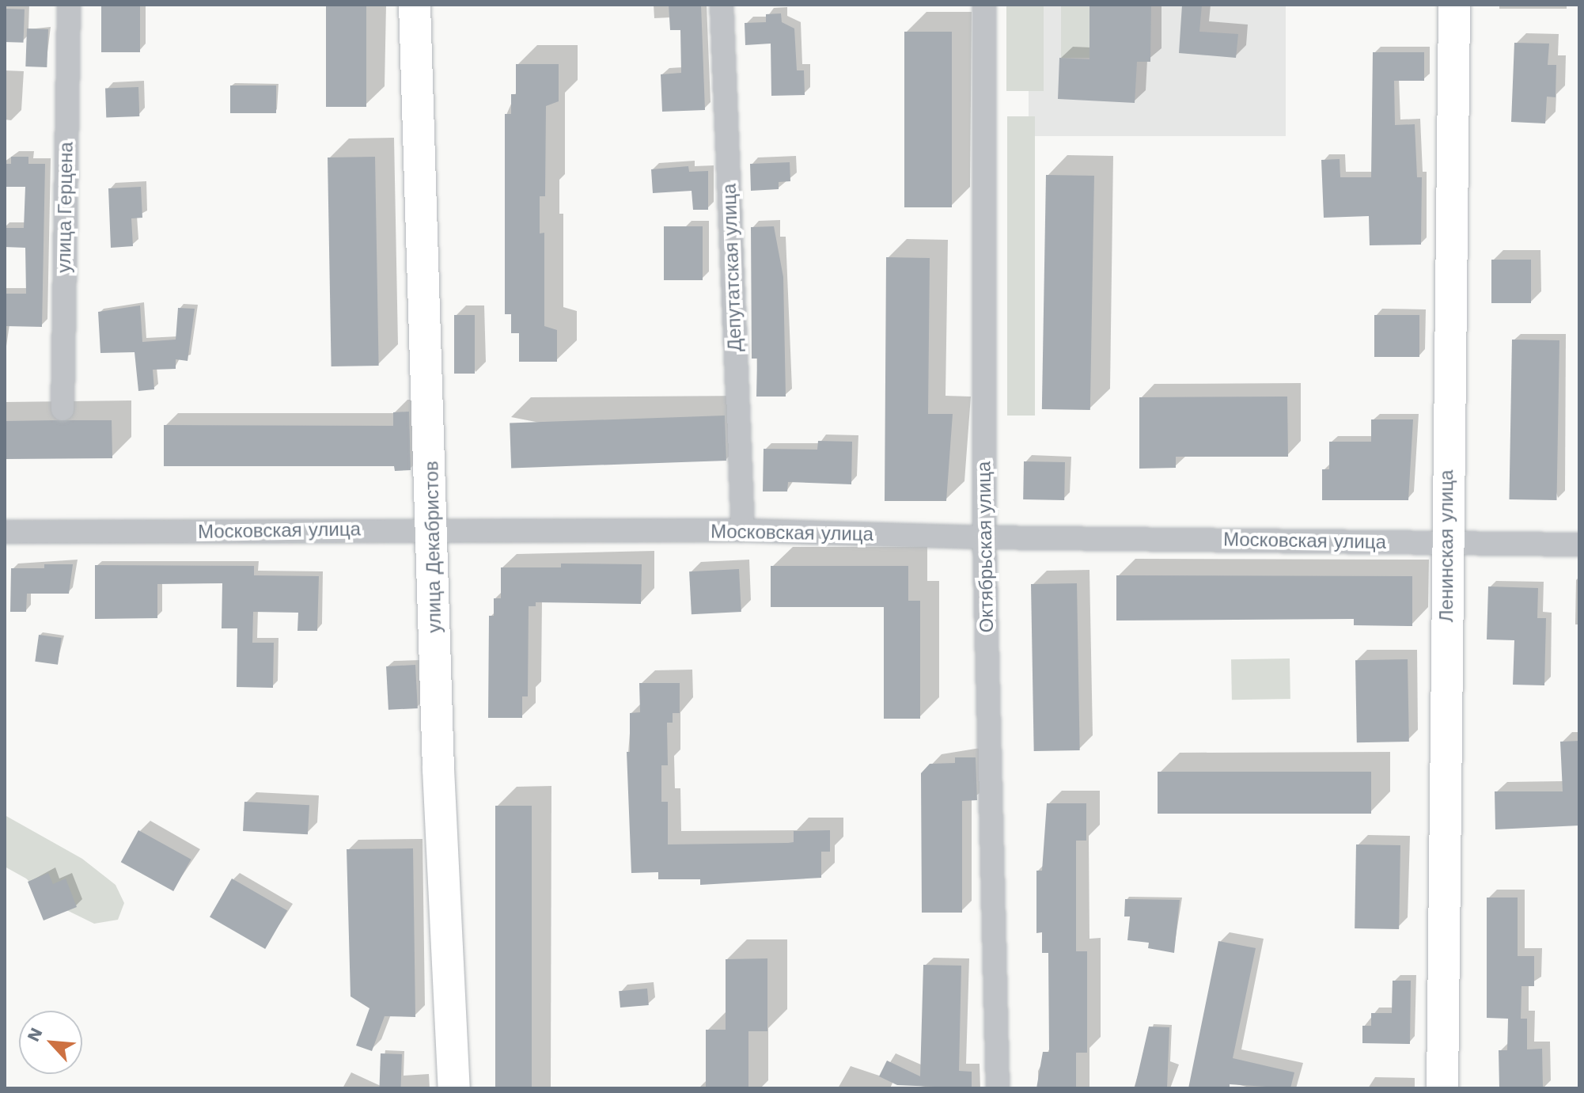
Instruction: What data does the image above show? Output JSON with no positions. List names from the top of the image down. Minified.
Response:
{"streets":{"street":["улица Герцена","Депутатская улица","Московская улица","Ленинская улица","улица Декабристов","Октябрьская улица"]},"crossings":[["Депутатская улица","Московская улица"],["Московская улица","Ленинская улица"],["Московская улица","улица Декабристов"],["Московская улица","Октябрьская улица"]],"north":"top left"}
